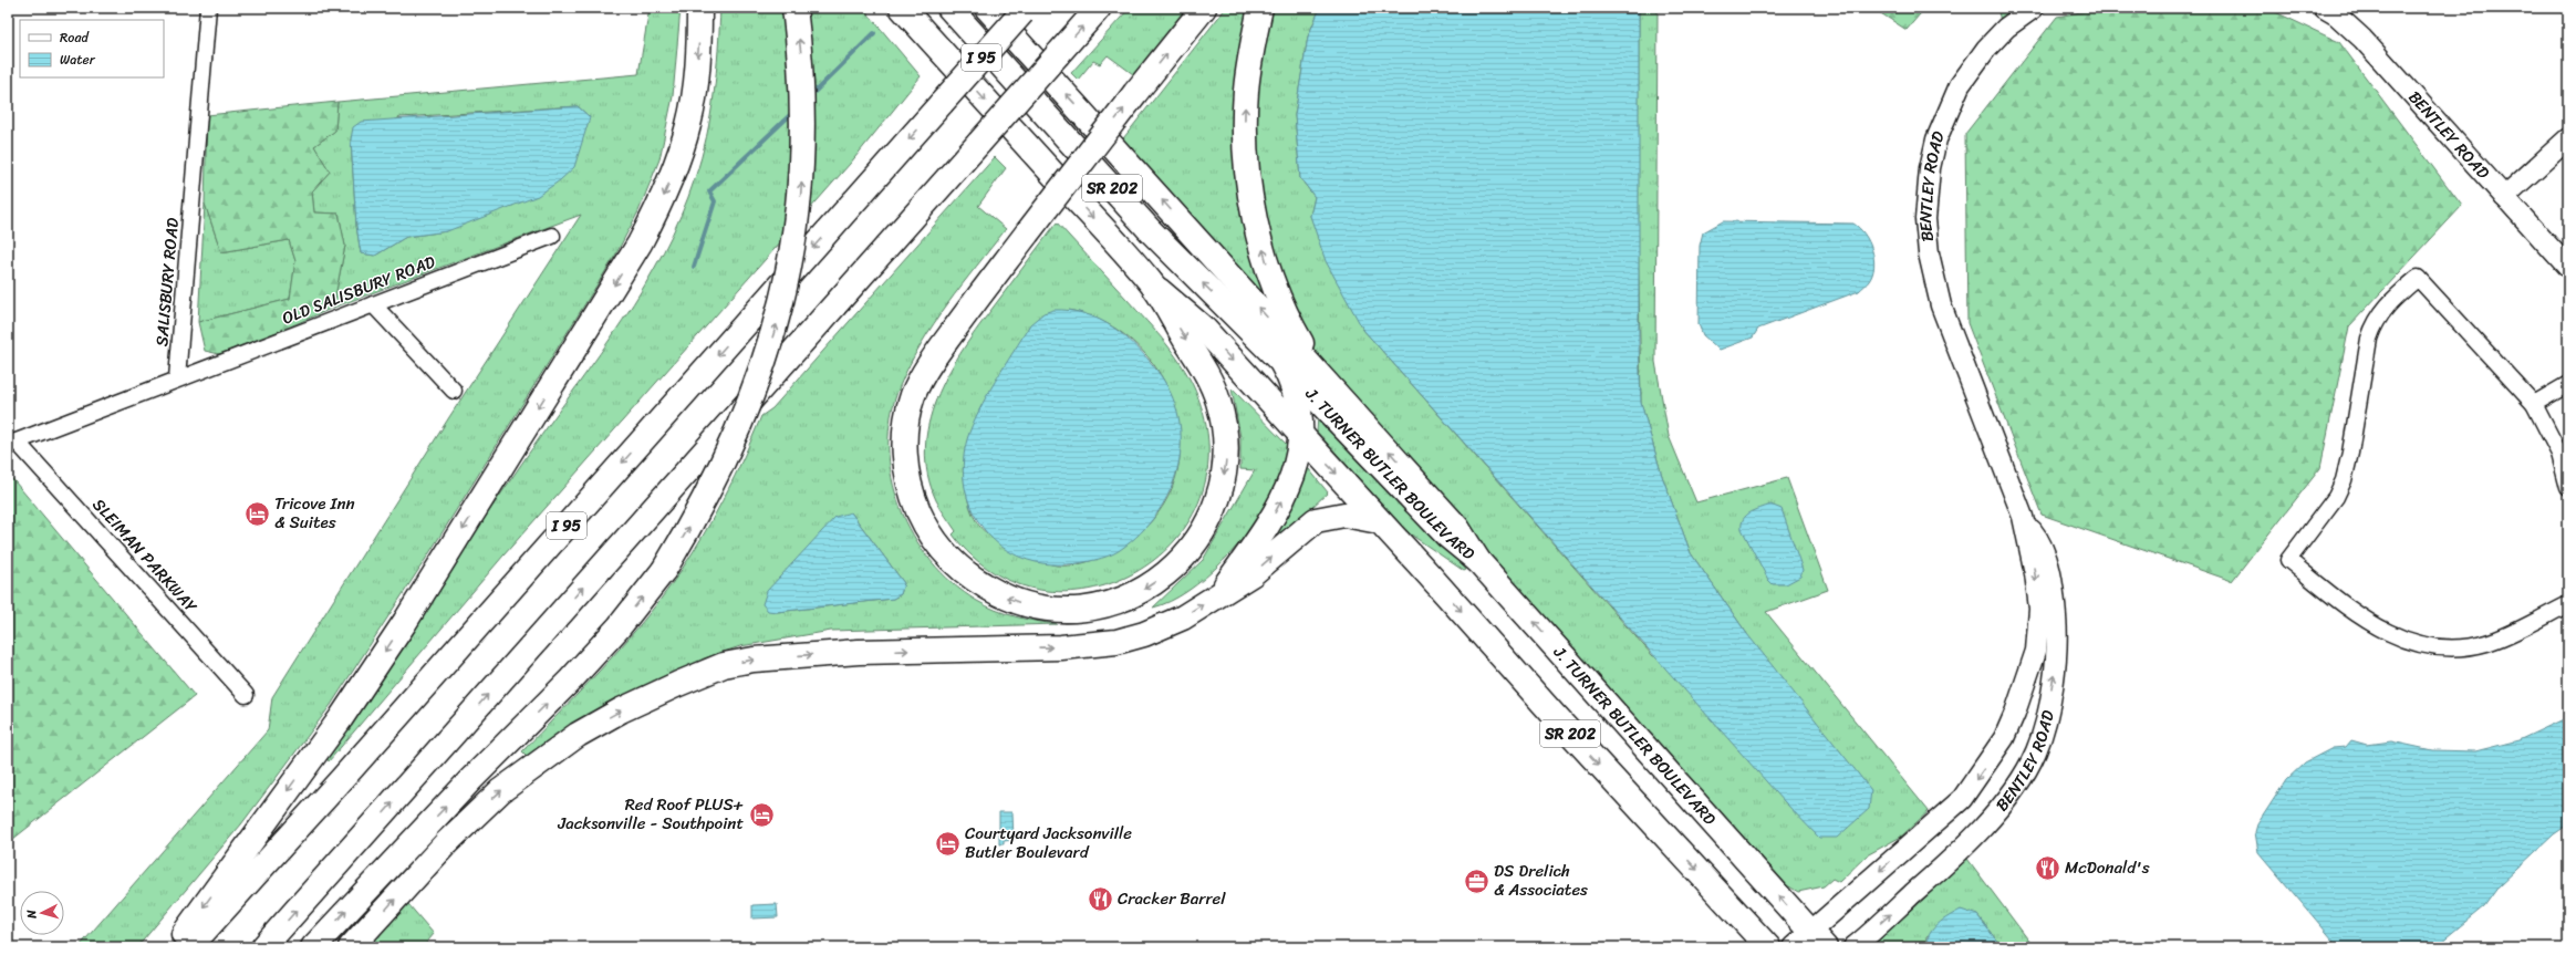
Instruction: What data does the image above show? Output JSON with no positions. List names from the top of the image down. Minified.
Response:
{"streets":{"main road":["I 95","SR 202","J. TURNER BUTLER BOULEVARD"],"street":["BENTLEY ROAD","SALISBURY ROAD","OLD SALISBURY ROAD","SLEIMAN PARKWAY"]},"crossings":[["BENTLEY ROAD","J. TURNER BUTLER BOULEVARD"],["SALISBURY ROAD","OLD SALISBURY ROAD"]],"places":{"hotel":["Tricove Inn & Suites","Red Roof PLUS+ Jacksonville - Southpoint","Courtyard Jacksonville Butler Boulevard"],"restaurant":["McDonald's","Cracker Barrel"],"office":["DS Drelich & Associates"]},"legend":["Road","Water"],"north":"left"}
